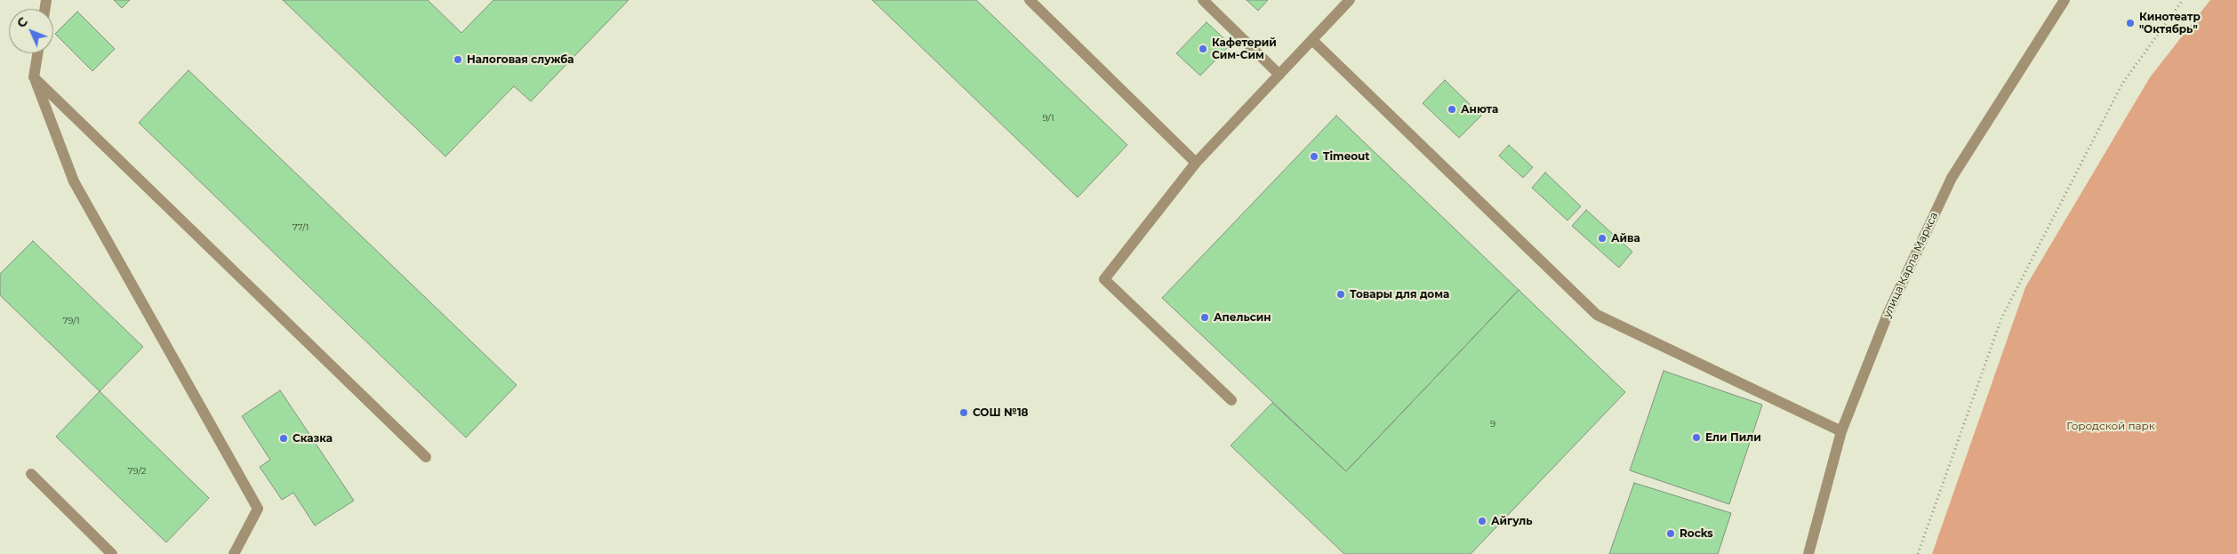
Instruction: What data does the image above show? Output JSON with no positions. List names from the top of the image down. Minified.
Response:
{"streets":{"street":["улица Карла Маркса"]},"parks":["Городской парк"],"places":["Кинотеатр \"Октябрь\"","Кафетерий Сим-Сим","Налоговая служба","Анюта","Timeout","Айва","Товары для дома","Апельсин","СОШ №18","Ели Пили","Сказка","Айгуль","Rocks"],"house_numbers":["9/1","77/1","79/1","9","79/2"],"north":"top left"}
